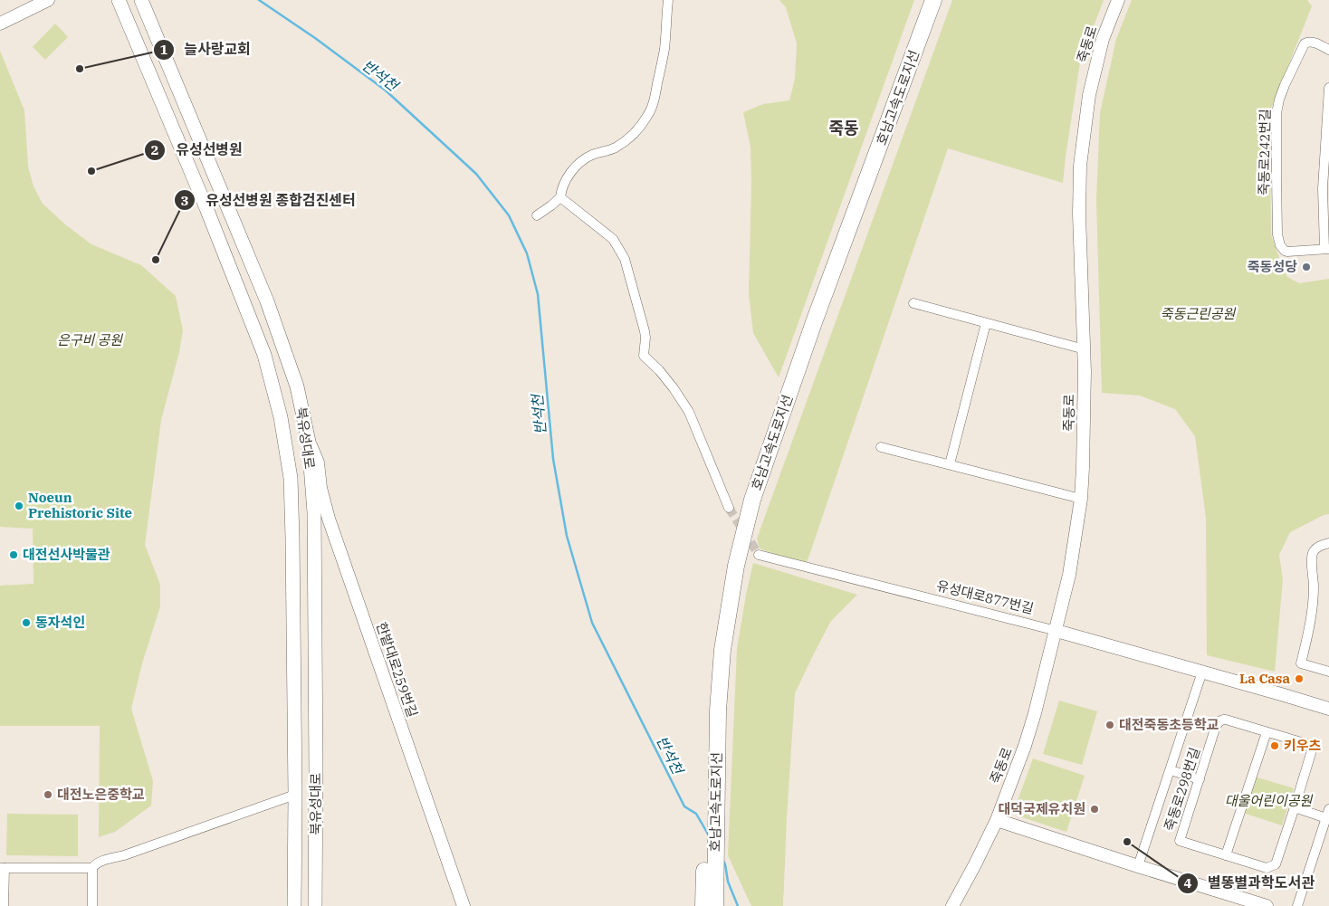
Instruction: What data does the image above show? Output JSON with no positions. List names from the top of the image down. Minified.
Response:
{"streets":{"highway":["호남고속도로지선"],"main road":["북유성대로"],"street":["죽동로","죽동로242번길","유성대로877번길","한밭대로259번길","죽동로298번길"]},"crossings":[["죽동로","유성대로877번길"],["북유성대로","한밭대로259번길"]],"districts":["죽동"],"water":["반석천"],"parks":["죽동근린공원","은구비 공원","대울어린이공원"],"places":["늘사랑교회","유성선병원","유성선병원 종합검진센터","죽동성당","Noeun Prehistoric Site","대전선사박물관","동자석인","La Casa","대전죽동초등학교","키우츠","대전노은중학교","대덕국제유치원","별똥별과학도서관"]}
